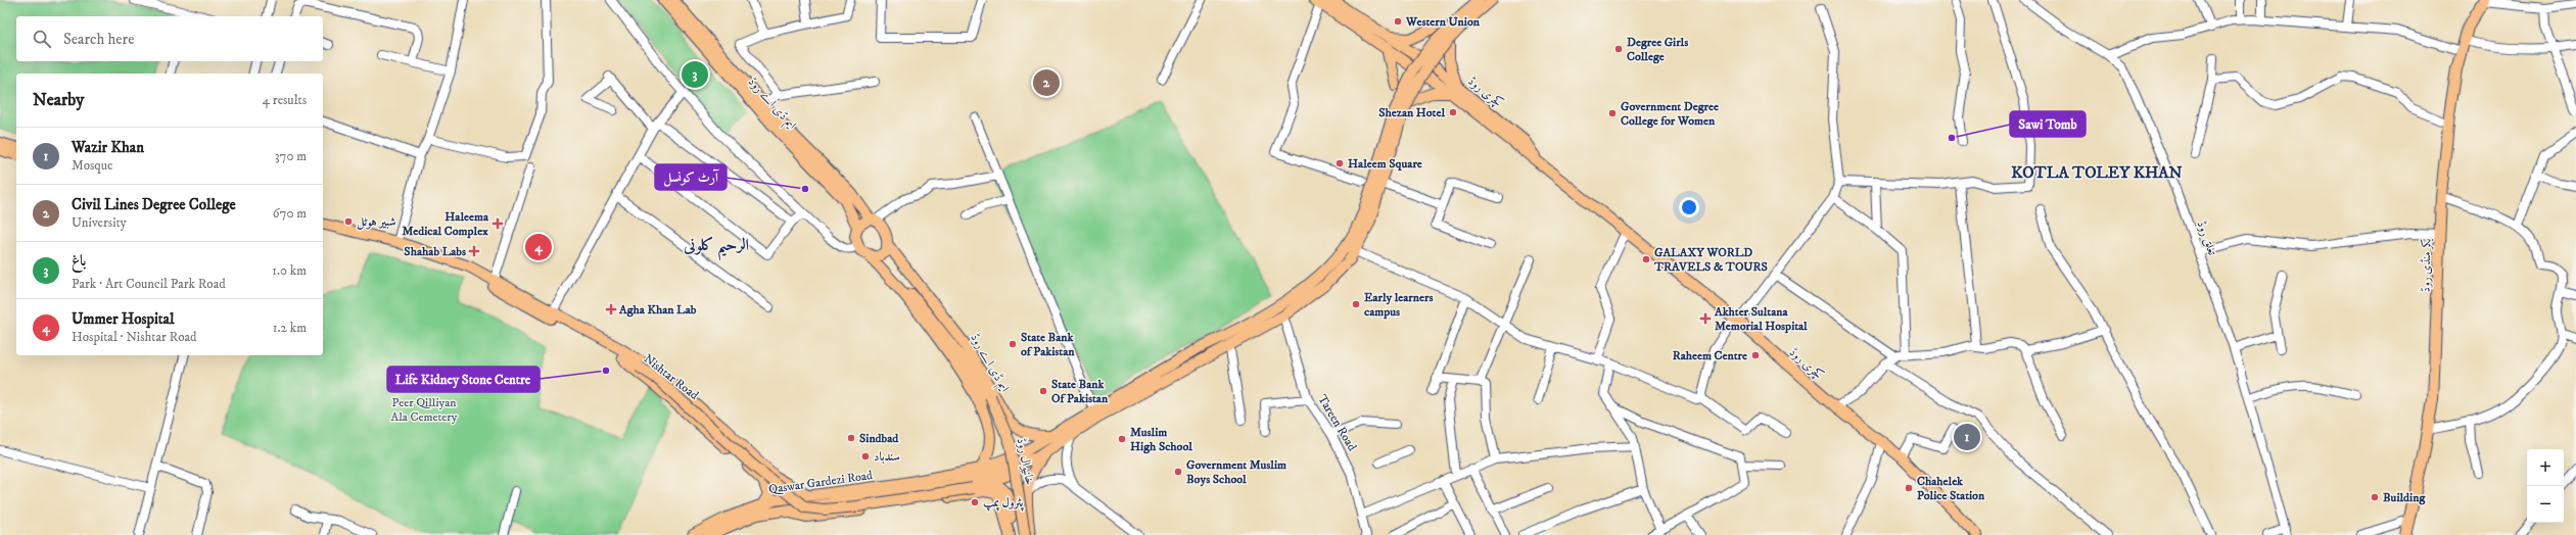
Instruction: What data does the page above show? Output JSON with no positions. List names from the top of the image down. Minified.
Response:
{"streets":{"main road":["کچری روڈ","ایم ڈی اے روڈ","بکر منڈی روڈ","Nishtar Road","خانیوال روڈ","Qaswar Gardezi Road"],"street":["تغلق روڈ","Tareen Road"]},"crossings":[["ایم ڈی اے روڈ","خانیوال روڈ"],["ایم ڈی اے روڈ","Qaswar Gardezi Road"]],"districts":["KOTLA TOLEY KHAN","الرحیم کلونی"],"parks":["Peer Qilliyan Ala Cemetery"],"places":{"other":["Western Union","Degree Girls College","Shezan Hotel","Government Degree College for Women","Sawi Tomb","Haleem Square","آرٹ کونسل","شبیر ہوٹل","GALAXY WORLD TRAVELS & TOURS","Early learners campus","State Bank of Pakistan","Raheem Centre","Life Kidney Stone Centre","State Bank Of Pakistan","Sindbad","Muslim High School","سندباد","Government Muslim Boys School","Chahelek Police Station","Building","پٹرول پمپ"],"health":["Haleema Medical Complex","Shahab Labs","Agha Khan Lab","Akhter Sultana Memorial Hospital"]},"page":{"search":"Search here","pins":["3","2","4","1"],"heading":["Nearby","4 results"],"list":[{"mark":"1","name":"Wazir Khan","note":"Mosque","value":"370 m"},{"mark":"2","name":"Civil Lines Degree College","note":"University","value":"670 m"},{"mark":"3","name":"باغ","note":"Park · Art Council Park Road","value":"1.0 km"},{"mark":"4","name":"Ummer Hospital","note":"Hospital · Nishtar Road","value":"1.2 km"}],"map_buttons":["+","−"]}}
